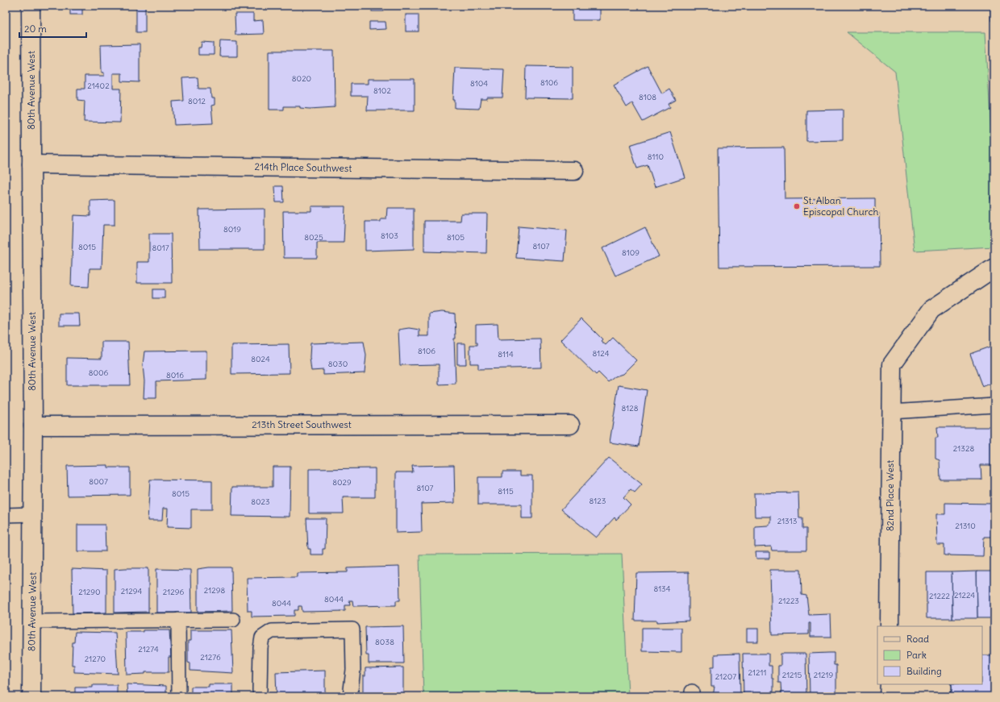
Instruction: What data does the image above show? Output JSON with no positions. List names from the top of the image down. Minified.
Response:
{"streets":{"street":["80th Avenue West","214th Place Southwest","213th Street Southwest","82nd Place West"]},"crossings":[["80th Avenue West","214th Place Southwest"],["80th Avenue West","213th Street Southwest"]],"places":["St. Alban Episcopal Church"],"house_numbers":["8020","8106","8104","21402","8102","8108","8012","8110","8019","8103","8025","8105","8107","8015","8017","8109","8106","8124","8114","8024","8030","8006","8016","8128","21328","8007","8029","8107","8115","8015","8123","8023","21313","21310","8134","21298","21294","21290","21296","21224","21222","8044","21223","8044","8038","21274","21276","21270","21211","21215","21219","21207"],"legend":["Road","Park","Building"],"scale_bar":"20 m"}
